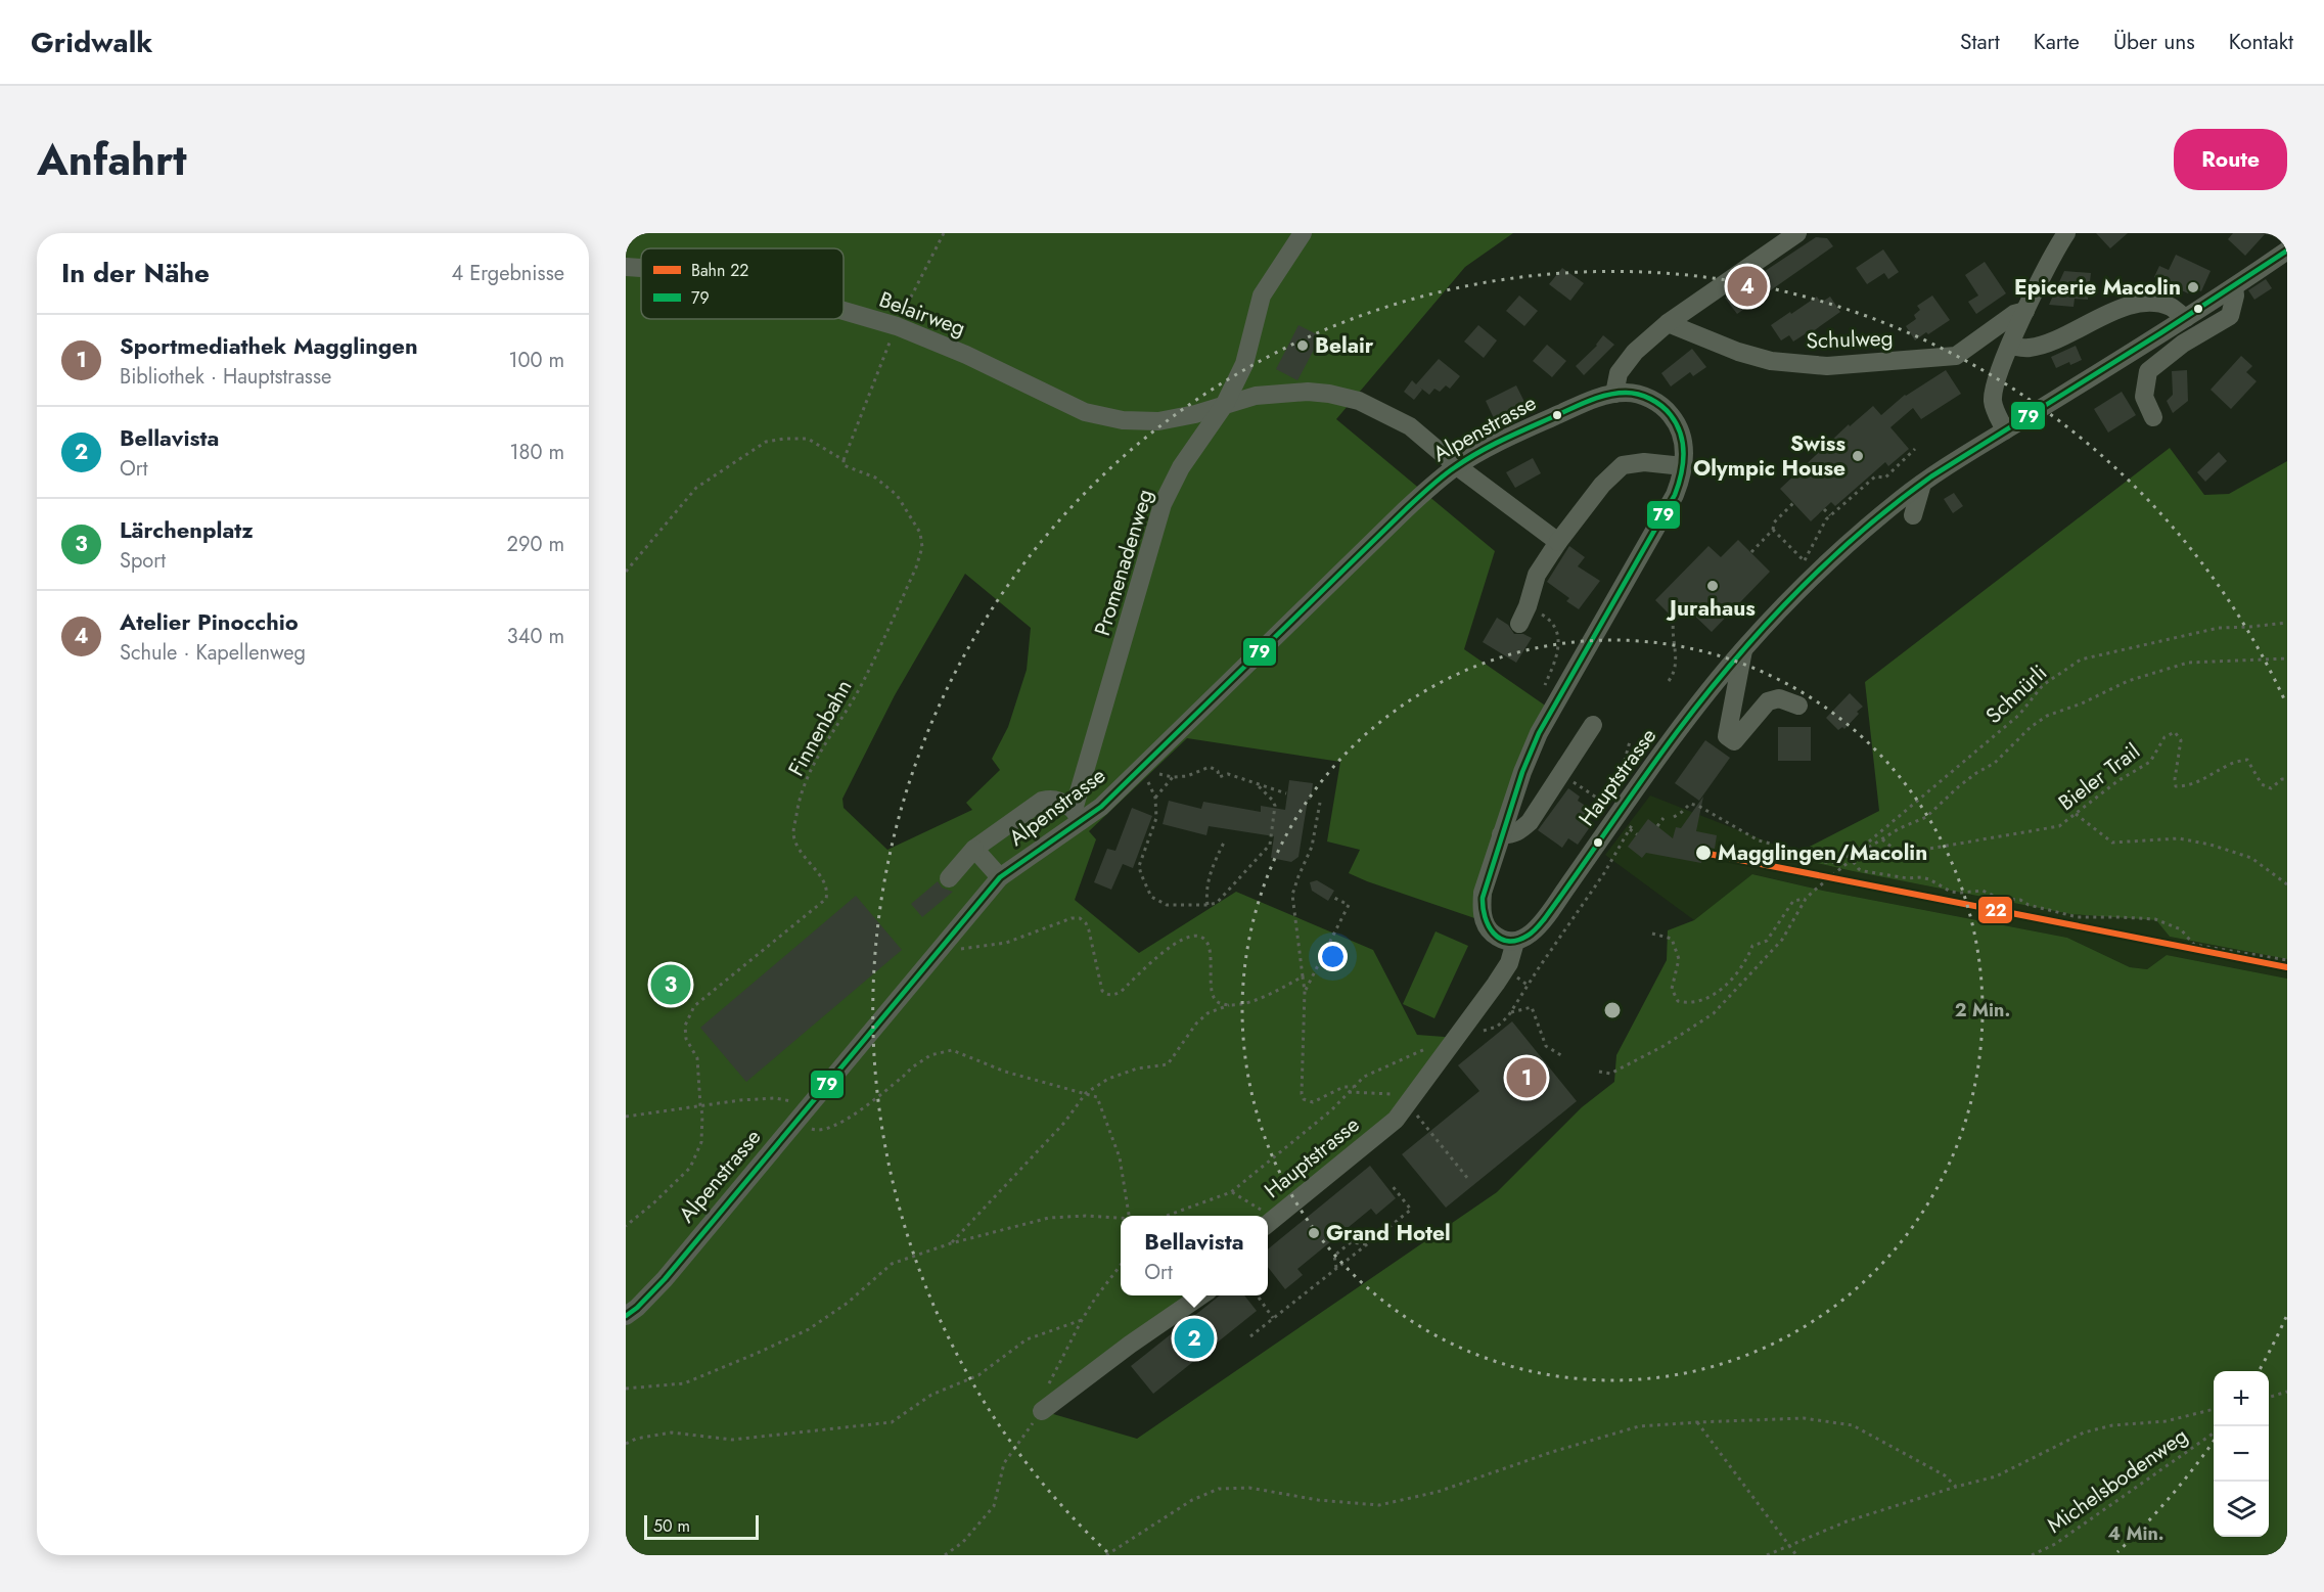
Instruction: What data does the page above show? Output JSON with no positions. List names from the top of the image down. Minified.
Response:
{"streets":{"street":["Belairweg","Schulweg","Alpenstrasse","Promenadenweg","Hauptstrasse"],"path":["Schnürli","Finnenbahn","Bieler Trail","Michelsbodenweg"]},"crossings":[["Belairweg","Alpenstrasse"],["Belairweg","Promenadenweg"],["Alpenstrasse","Promenadenweg"]],"places":["Epicerie Macolin","Belair","Swiss Olympic House","Jurahaus","Magglingen/Macolin","Grand Hotel"],"lines":["transit line 79","rail line 22"],"legend":["Bahn 22","79"],"scale_bar":"50 m","page":{"header":"Gridwalk","nav":["Start","Karte","Über uns","Kontakt"],"title":"Anfahrt","buttons":"Route","heading":["In der Nähe","4 Ergebnisse"],"pins":["4","3","1","2"],"list":[{"mark":"1","name":"Sportmediathek Magglingen","note":"Bibliothek · Hauptstrasse","value":"100 m"},{"mark":"2","name":"Bellavista","note":"Ort","value":"180 m"},{"mark":"3","name":"Lärchenplatz","note":"Sport","value":"290 m"},{"mark":"4","name":"Atelier Pinocchio","note":"Schule · Kapellenweg","value":"340 m"}],"popup":["Bellavista","Ort"],"map_buttons":["+","−"],"scale":"50 m"},"rings":["2 Min.","4 Min."]}
